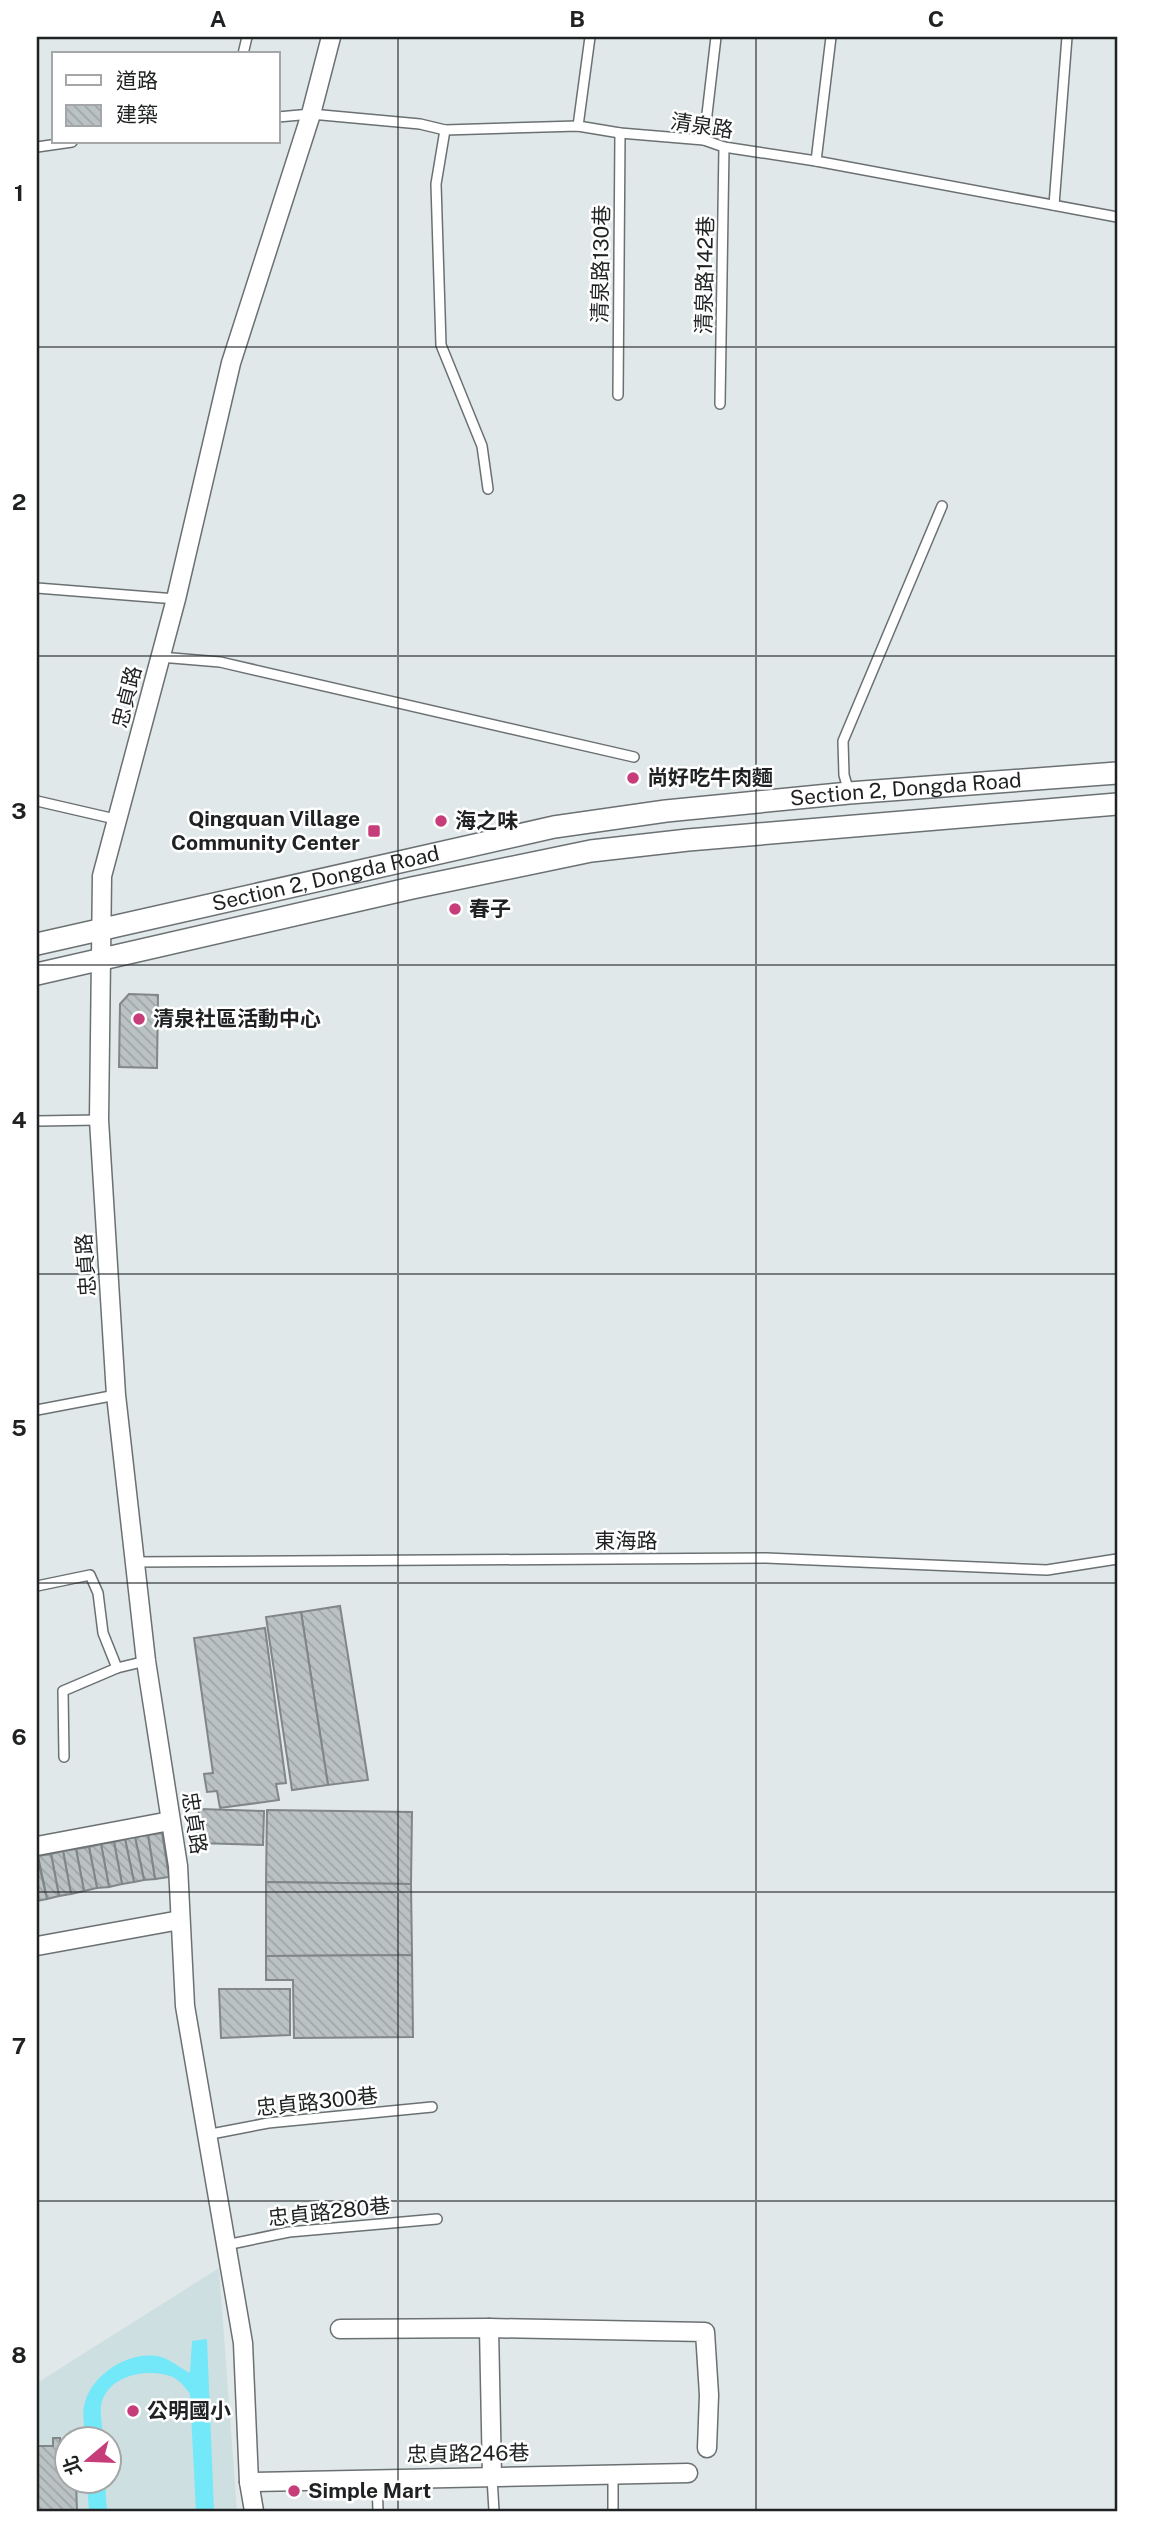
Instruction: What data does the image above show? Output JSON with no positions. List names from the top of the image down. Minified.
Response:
{"streets":{"street":["忠貞路","Section 2, Dongda Road","忠貞路246巷"],"lane":["清泉路","清泉路130巷","清泉路142巷","東海路","忠貞路300巷","忠貞路280巷"]},"crossings":[["清泉路","清泉路130巷"],["清泉路","清泉路142巷"],["清泉路","忠貞路"],["忠貞路","Section 2, Dongda Road"],["忠貞路","東海路"],["忠貞路","忠貞路300巷"],["忠貞路","忠貞路280巷"],["忠貞路","忠貞路246巷"]],"places":{"other":["尚好吃牛肉麵","海之味","春子","清泉社區活動中心","公明國小","Simple Mart"],"transit":["Qingquan Village Community Center"]},"legend":["道路","建築"],"north":"left","grid":{"columns":["A","B","C"],"rows":["1","2","3","4","5","6","7","8"]}}
